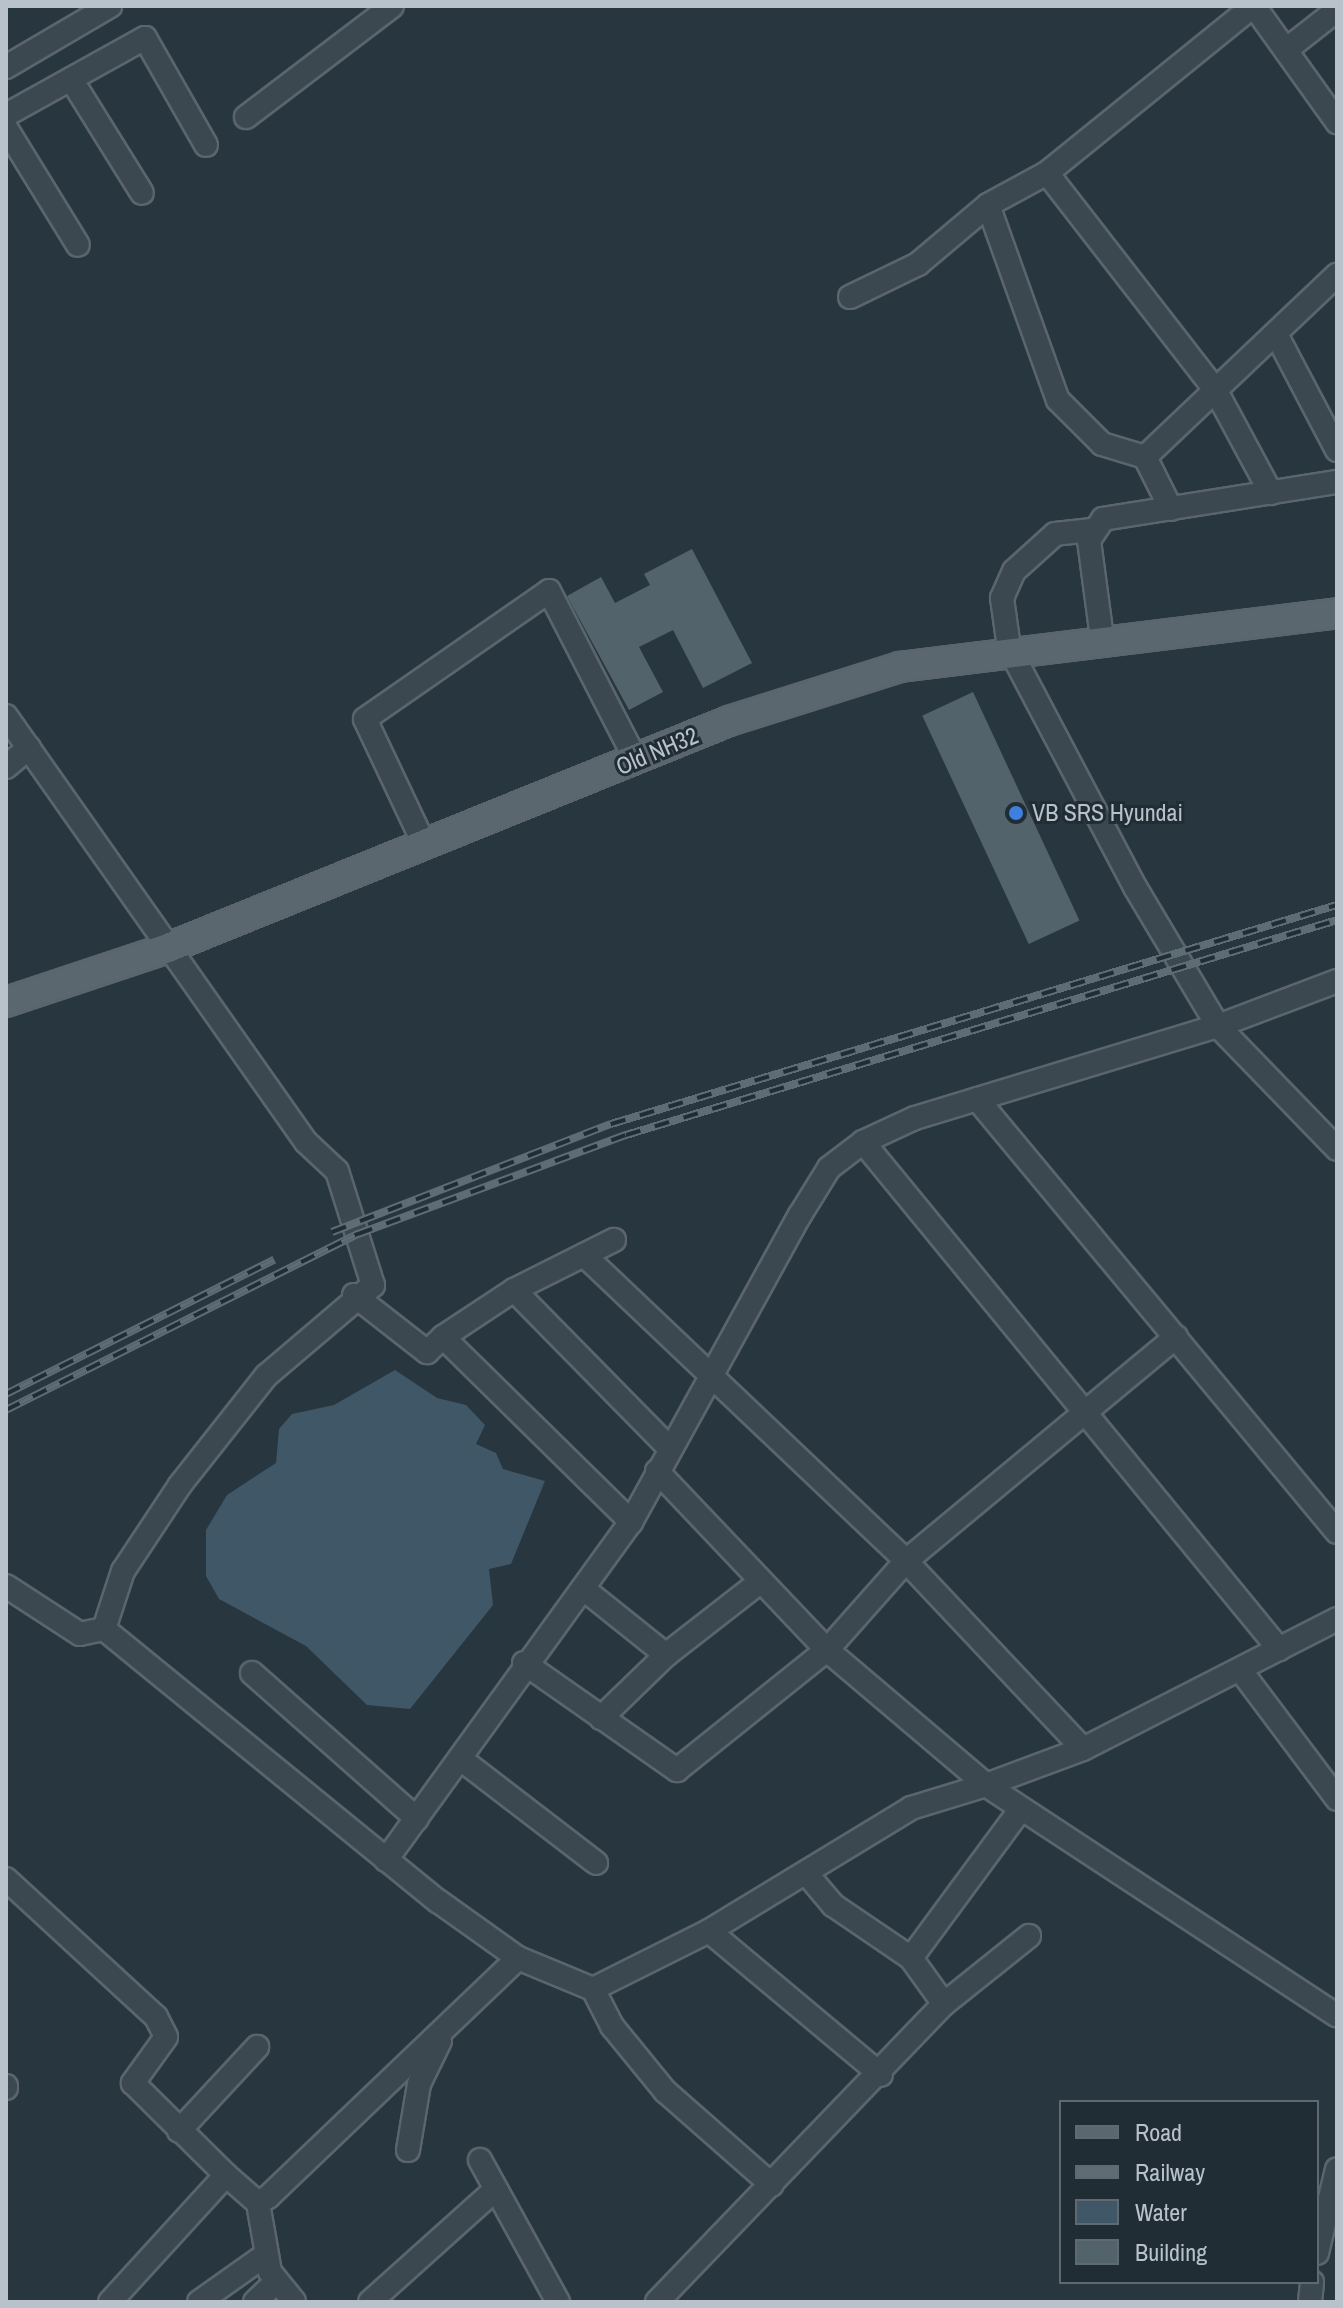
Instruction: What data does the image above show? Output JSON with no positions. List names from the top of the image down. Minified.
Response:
{"streets":{"main road":["Old NH32"]},"places":["VB SRS Hyundai"],"legend":["Road","Railway","Water","Building"]}
